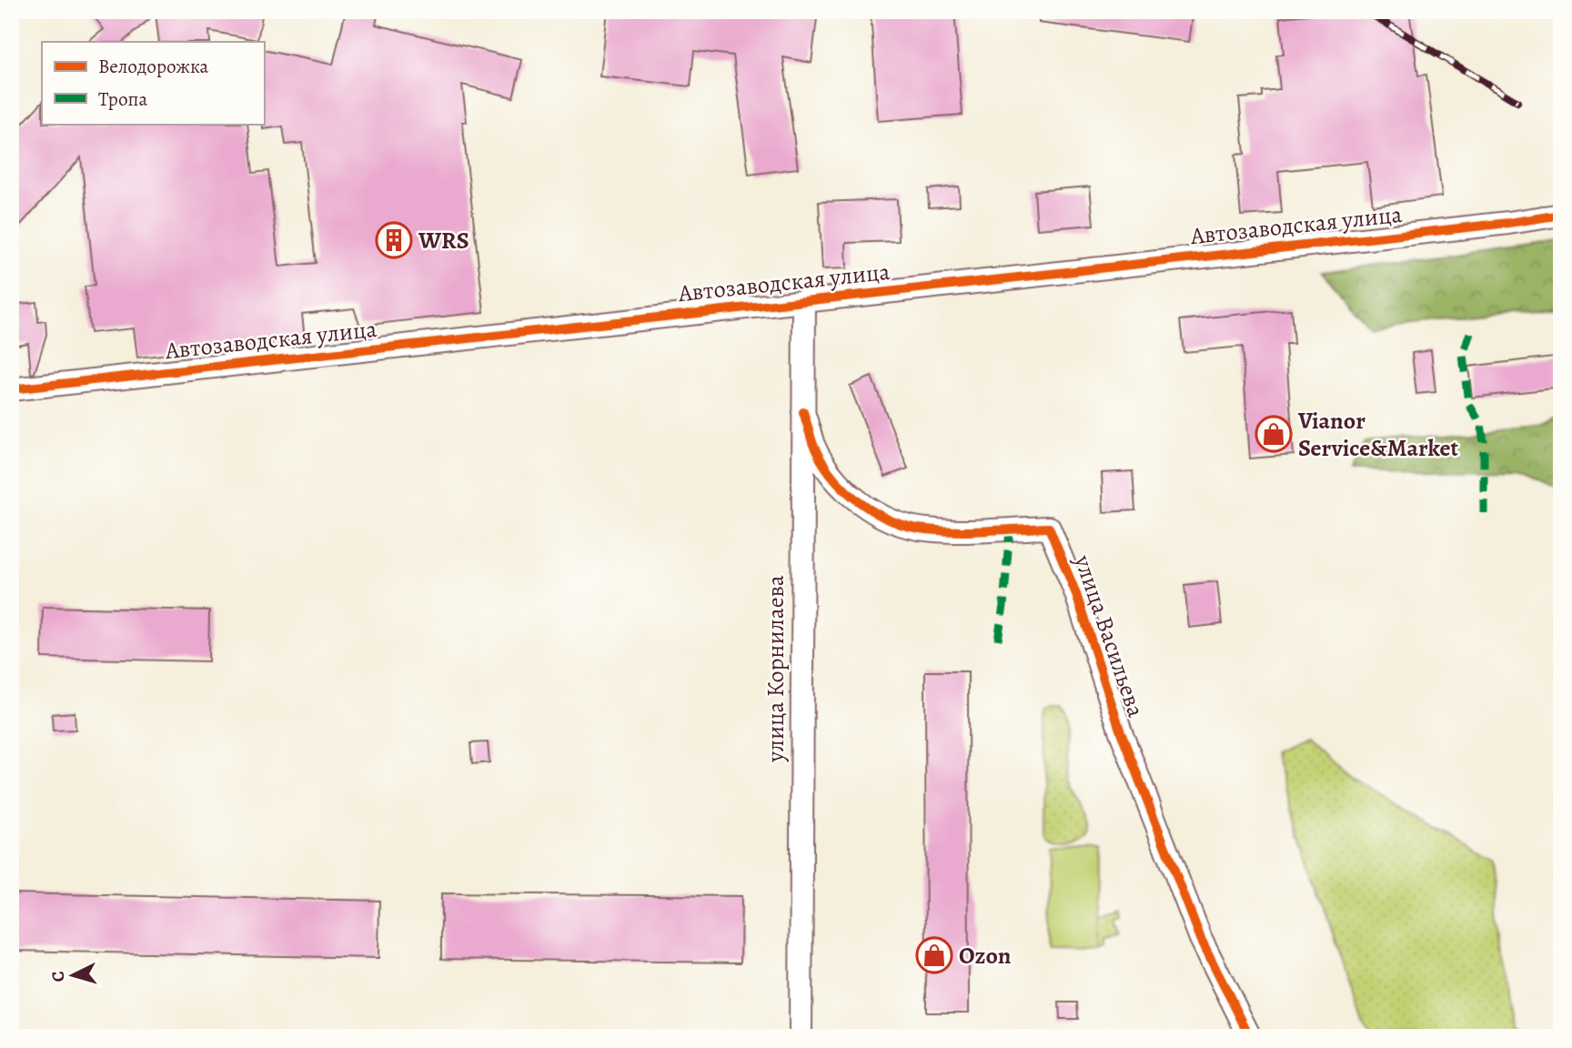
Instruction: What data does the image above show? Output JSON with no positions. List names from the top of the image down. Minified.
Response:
{"streets":{"street":["Автозаводская улица","улица Васильева","улица Корнилаева"]},"crossings":[["Автозаводская улица","улица Корнилаева"],["улица Васильева","улица Корнилаева"]],"places":{"building":["WRS"],"shop":["Vianor Service&Market","Ozon"]},"legend":["Велодорожка","Тропа"],"north":"left"}
